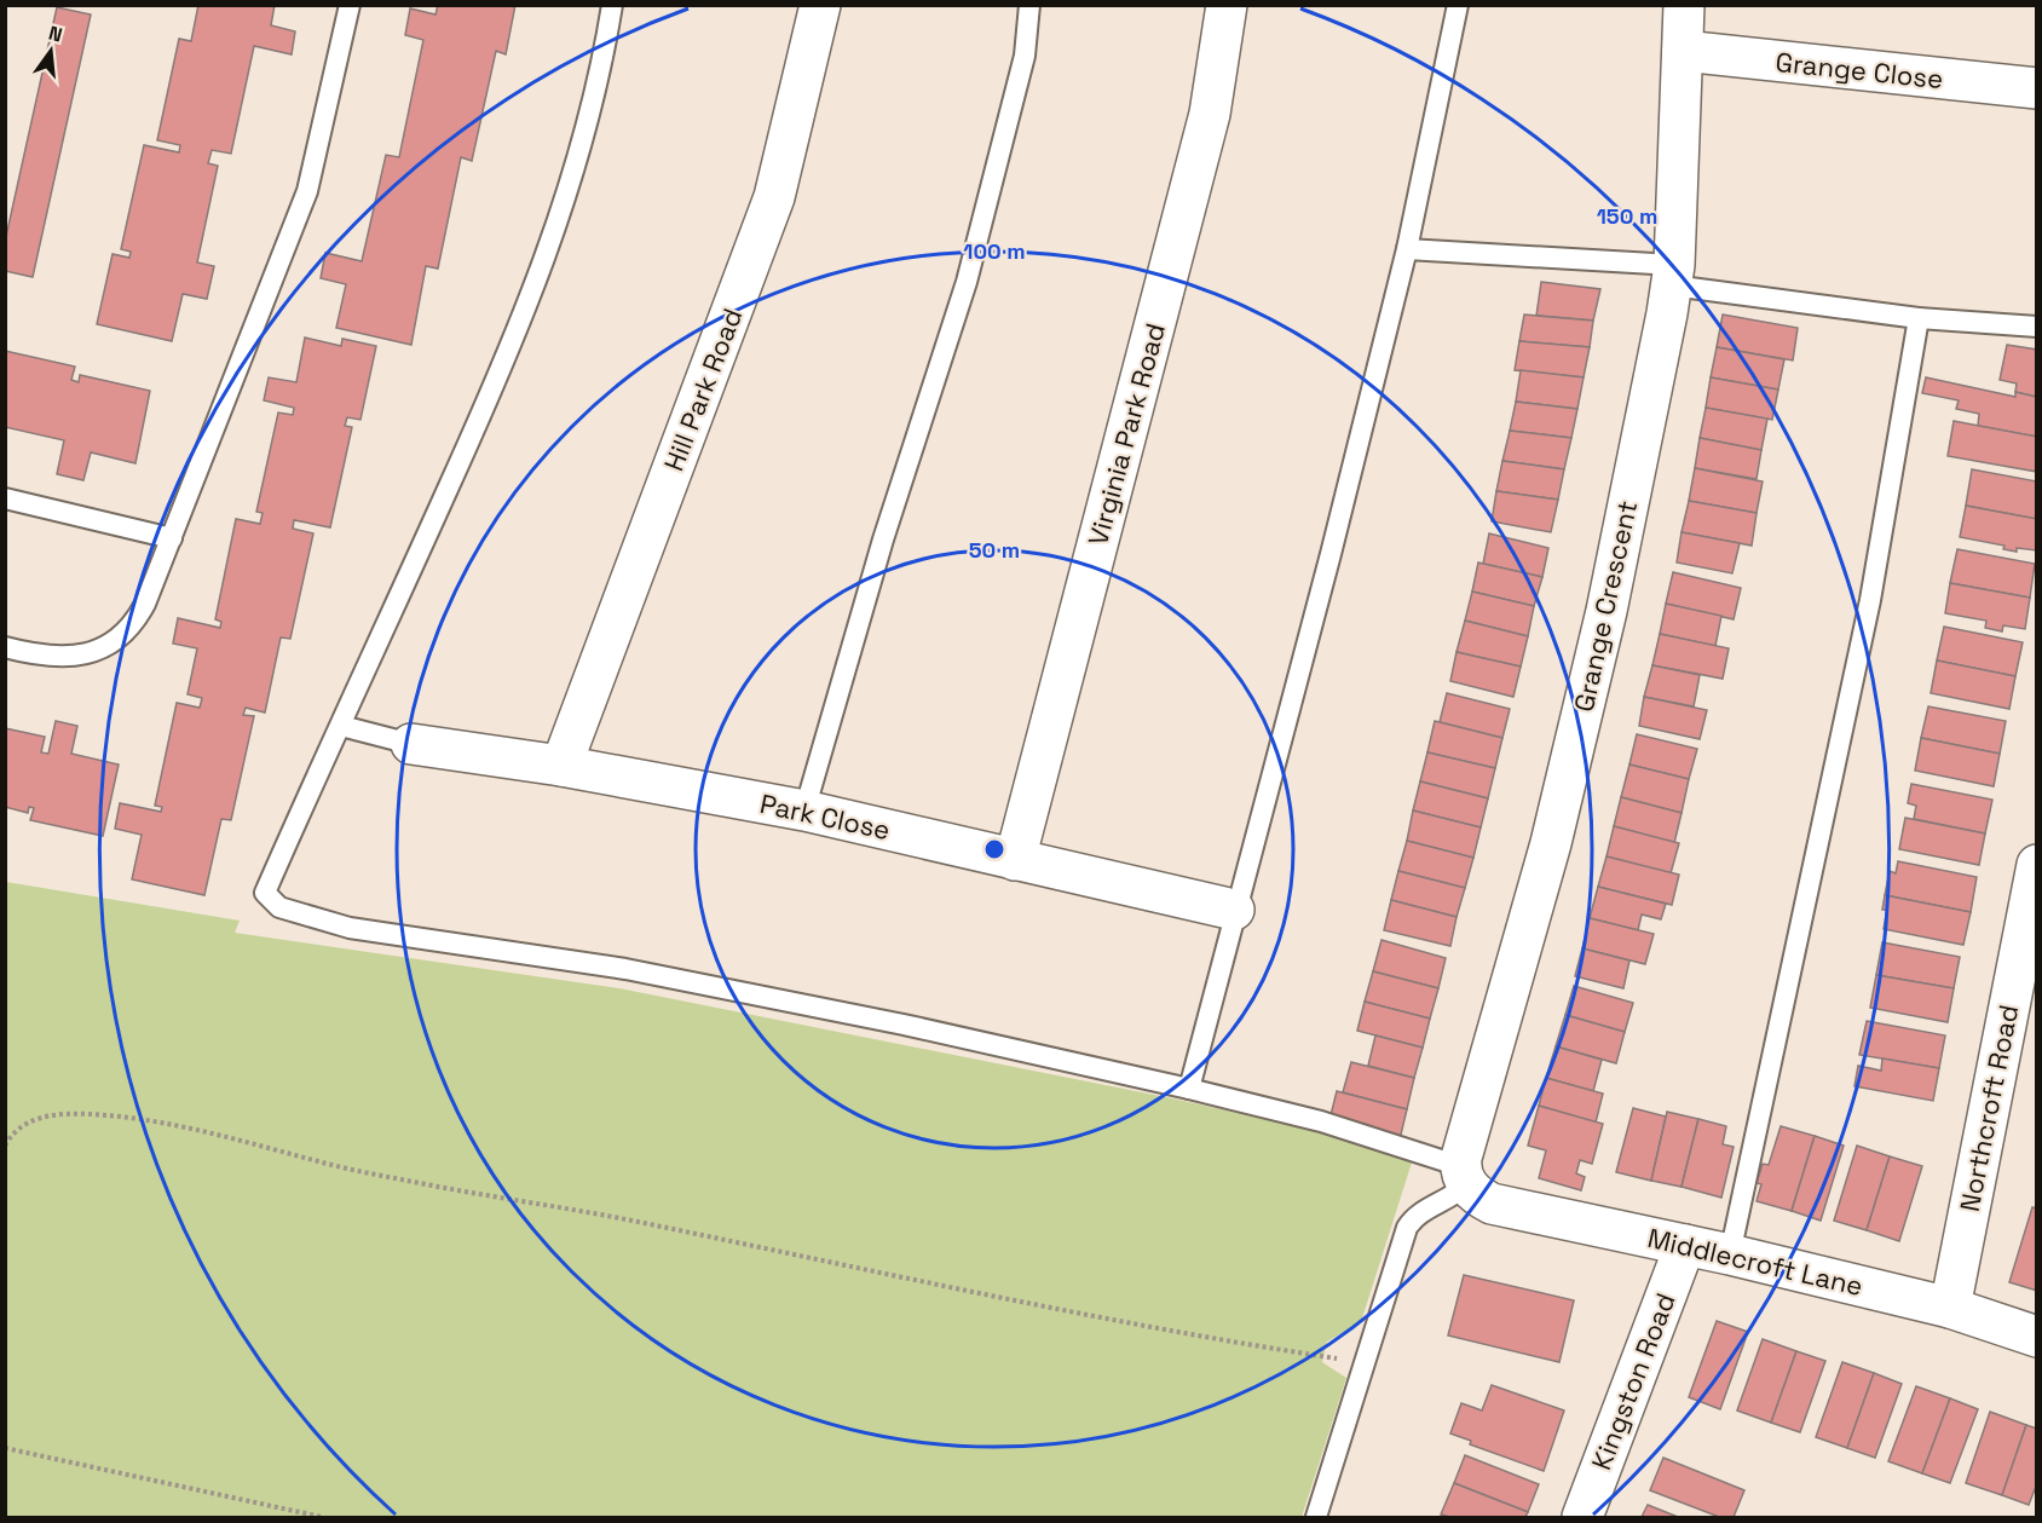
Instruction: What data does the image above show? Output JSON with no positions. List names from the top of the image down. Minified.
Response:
{"streets":{"street":["Grange Close","Hill Park Road","Virginia Park Road","Grange Crescent","Park Close","Northcroft Road","Middlecroft Lane","Kingston Road"]},"crossings":[["Grange Close","Grange Crescent"],["Hill Park Road","Park Close"],["Virginia Park Road","Park Close"],["Grange Crescent","Middlecroft Lane"],["Northcroft Road","Middlecroft Lane"],["Middlecroft Lane","Kingston Road"]],"north":"top","rings":["150 m","100 m","50 m"]}
